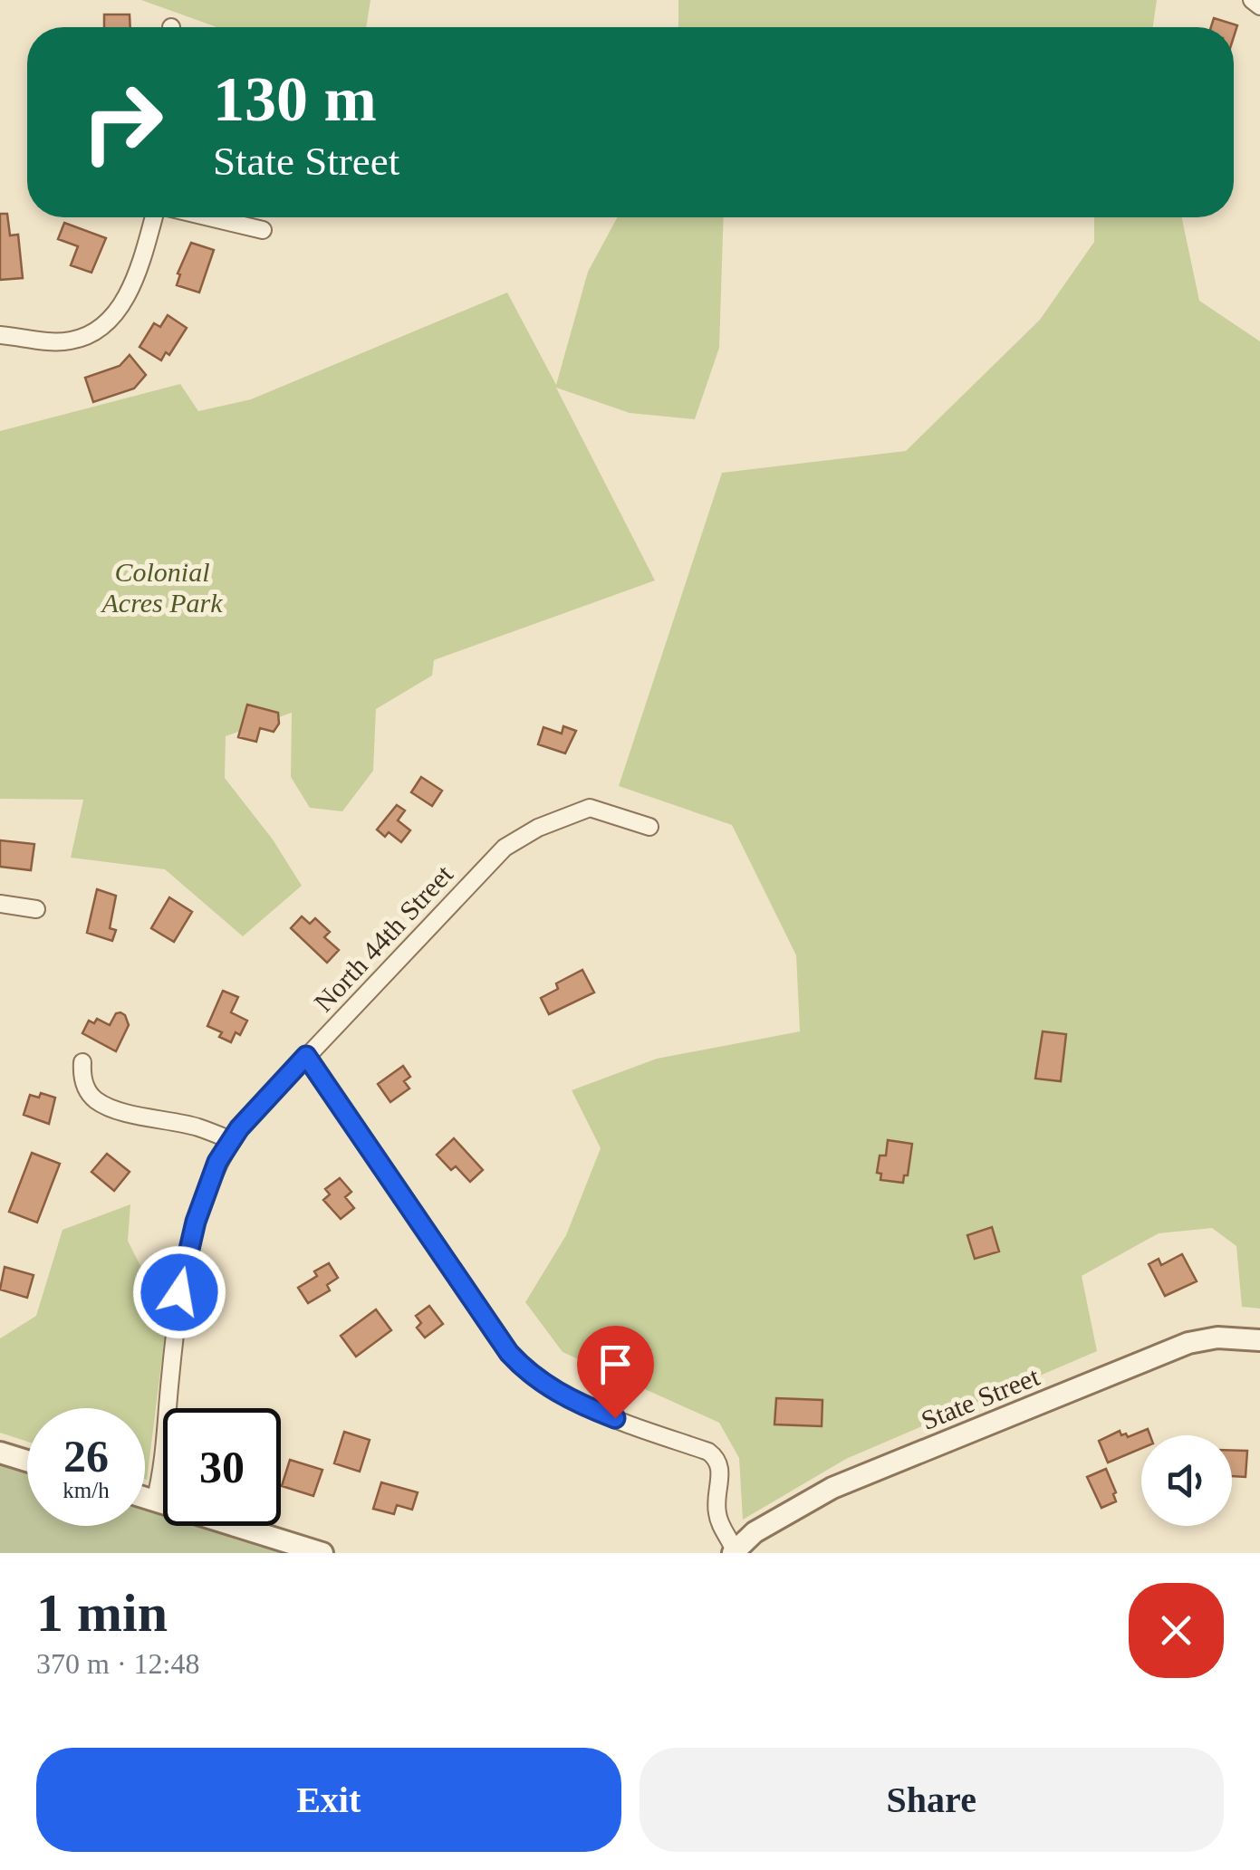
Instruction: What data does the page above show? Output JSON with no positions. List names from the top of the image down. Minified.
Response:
{"streets":{"street":["North 44th Street","State Street"]},"parks":["Colonial Acres Park"],"page":{"turn":["130 m","State Street"],"speed":"26 km/h","limit":"30","heading":["1 min","370 m · 12:48"],"buttons":["Exit","Share"]}}
